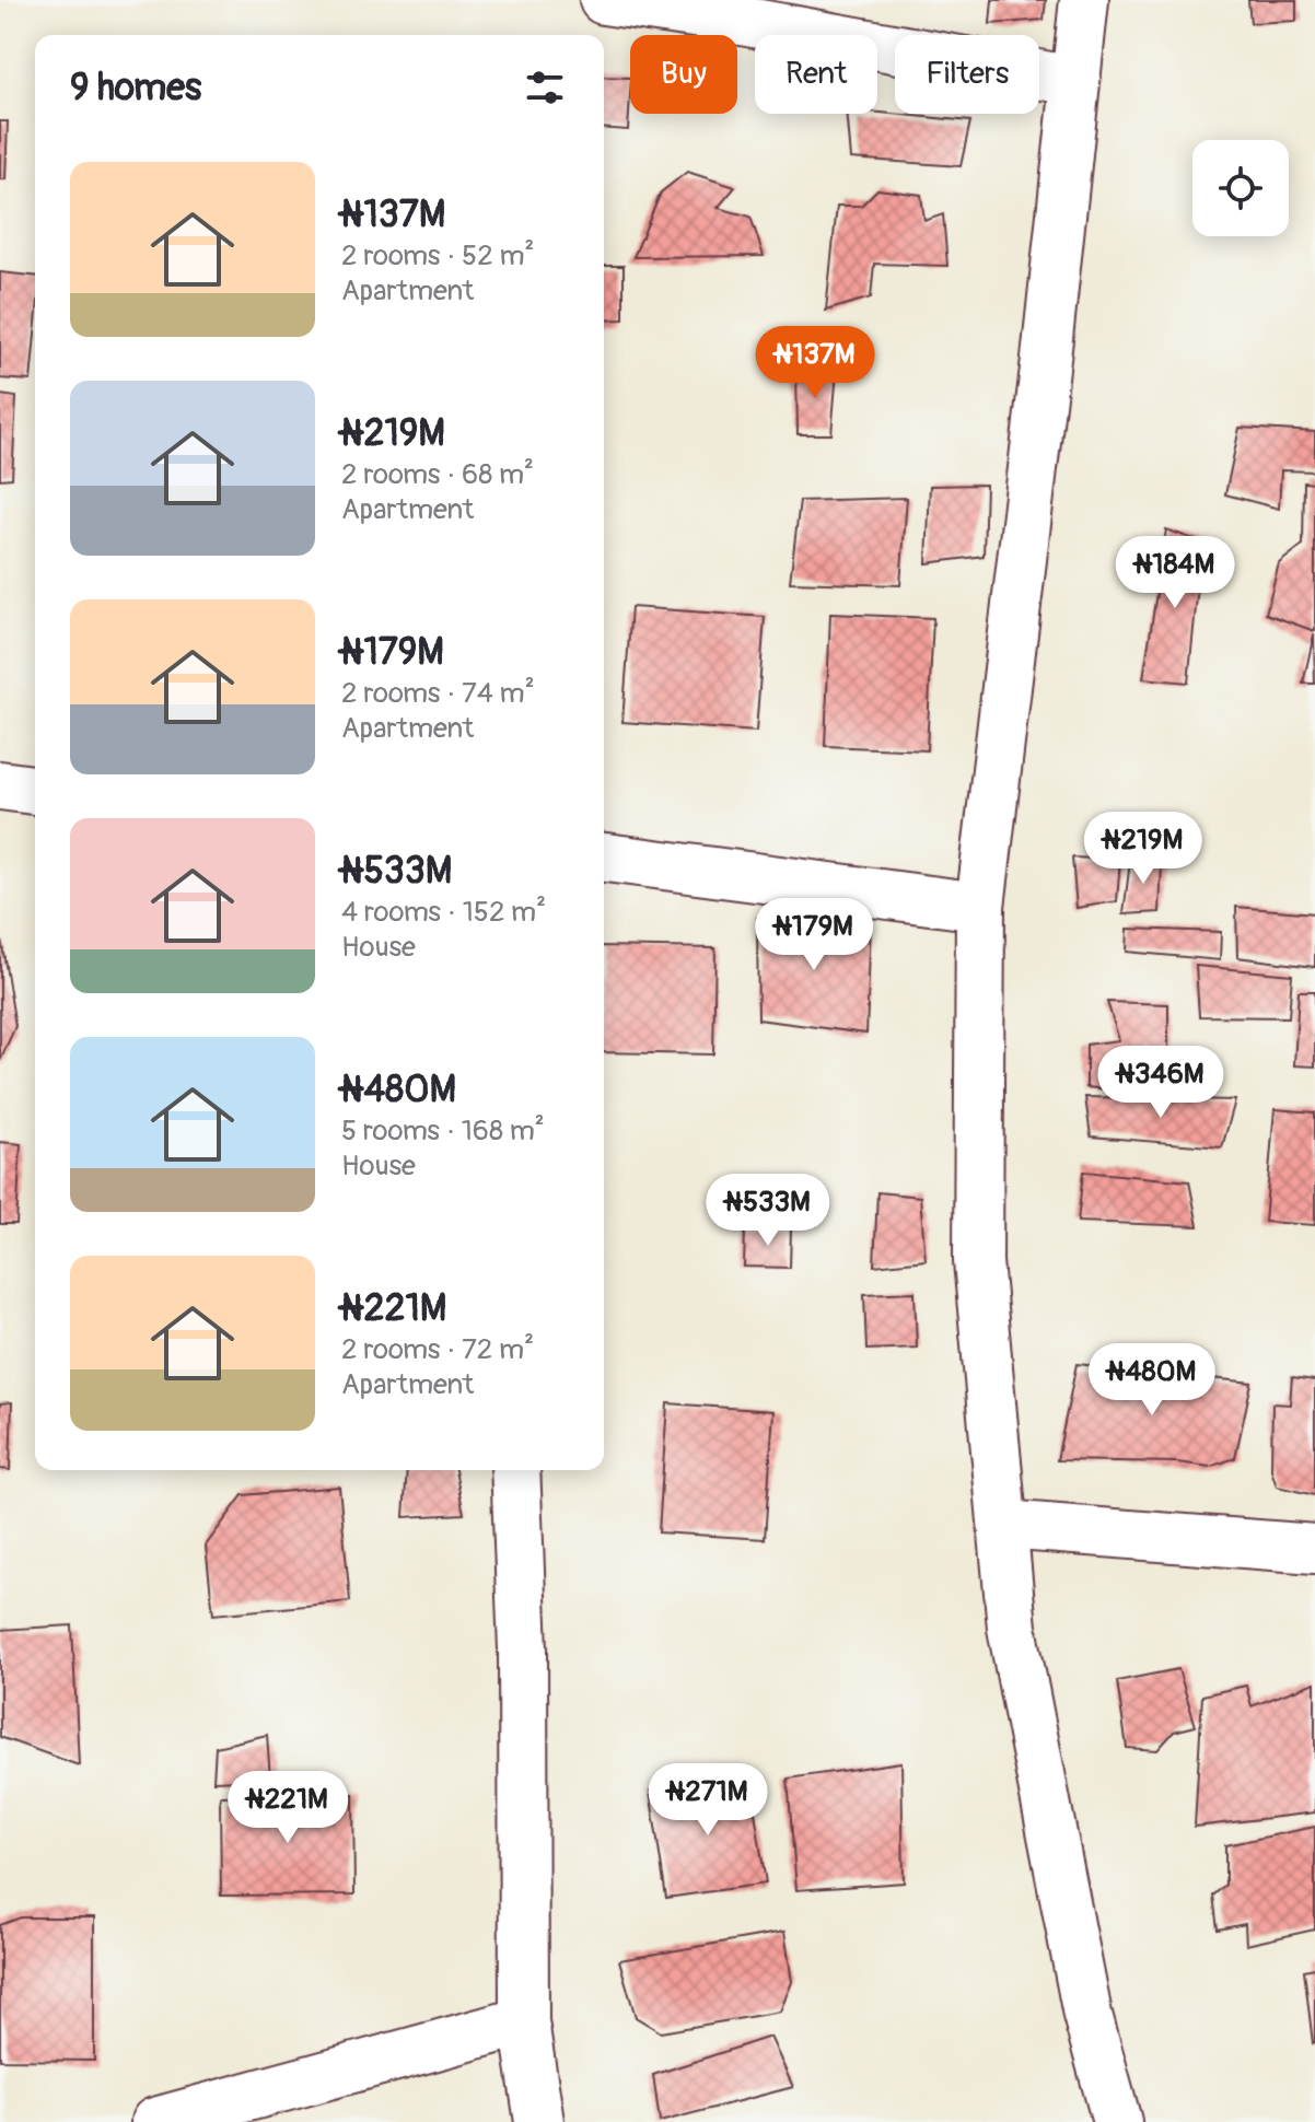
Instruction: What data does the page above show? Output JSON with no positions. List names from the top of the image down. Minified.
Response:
{"page":{"chip":["Buy","Rent","Filters"],"heading":"9 homes","list":[{"name":"₦137M","note":"2 rooms · 52 m² · Apartment"},{"name":"₦219M","note":"2 rooms · 68 m² · Apartment"},{"name":"₦179M","note":"2 rooms · 74 m² · Apartment"},{"name":"₦533M","note":"4 rooms · 152 m² · House"},{"name":"₦480M","note":"5 rooms · 168 m² · House"},{"name":"₦221M","note":"2 rooms · 72 m² · Apartment"}],"price":["₦137M","₦184M","₦219M","₦179M","₦346M","₦533M","₦480M","₦271M","₦221M"]}}
